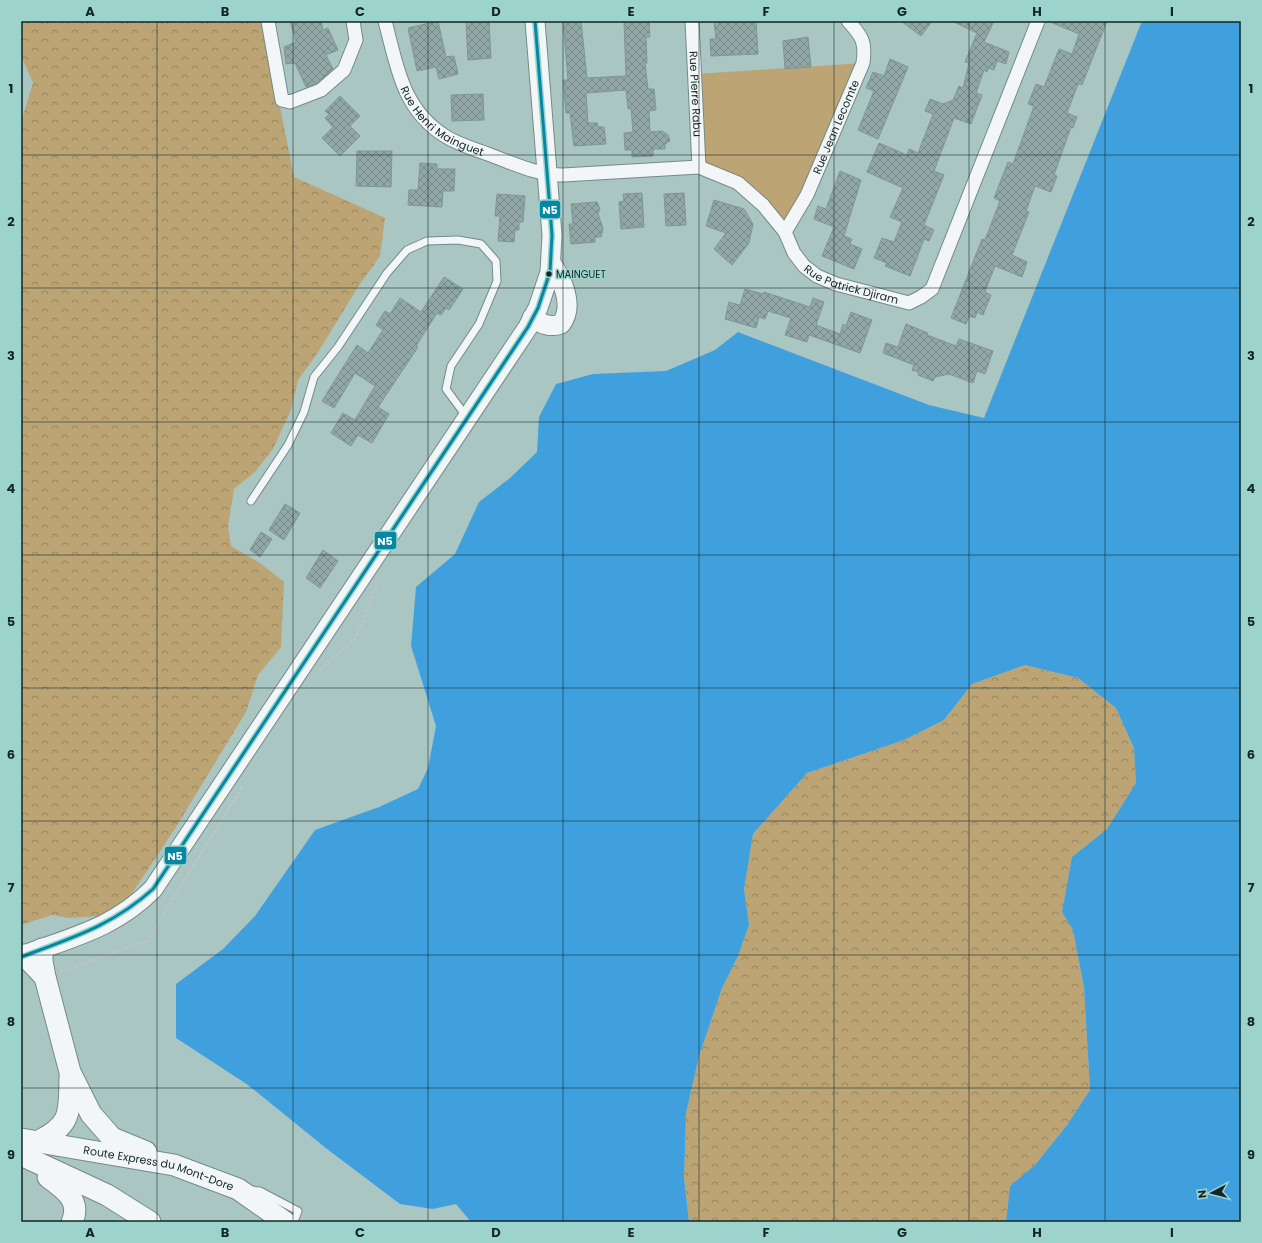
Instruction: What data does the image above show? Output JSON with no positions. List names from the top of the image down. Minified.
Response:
{"streets":{"main road":["Route Express du Mont-Dore"],"street":["Rue Pierre Rabu","Rue Henri Mainguet","Rue Jean Lecomte","Rue Patrick Djiram"]},"crossings":[["Rue Pierre Rabu","Rue Patrick Djiram"],["Rue Henri Mainguet","Rue Patrick Djiram"],["Rue Jean Lecomte","Rue Patrick Djiram"]],"places":["MAINGUET"],"lines":["transit line N5"],"north":"left","grid":{"columns":["A","B","C","D","E","F","G","H","I"],"rows":["1","2","3","4","5","6","7","8","9"]}}
